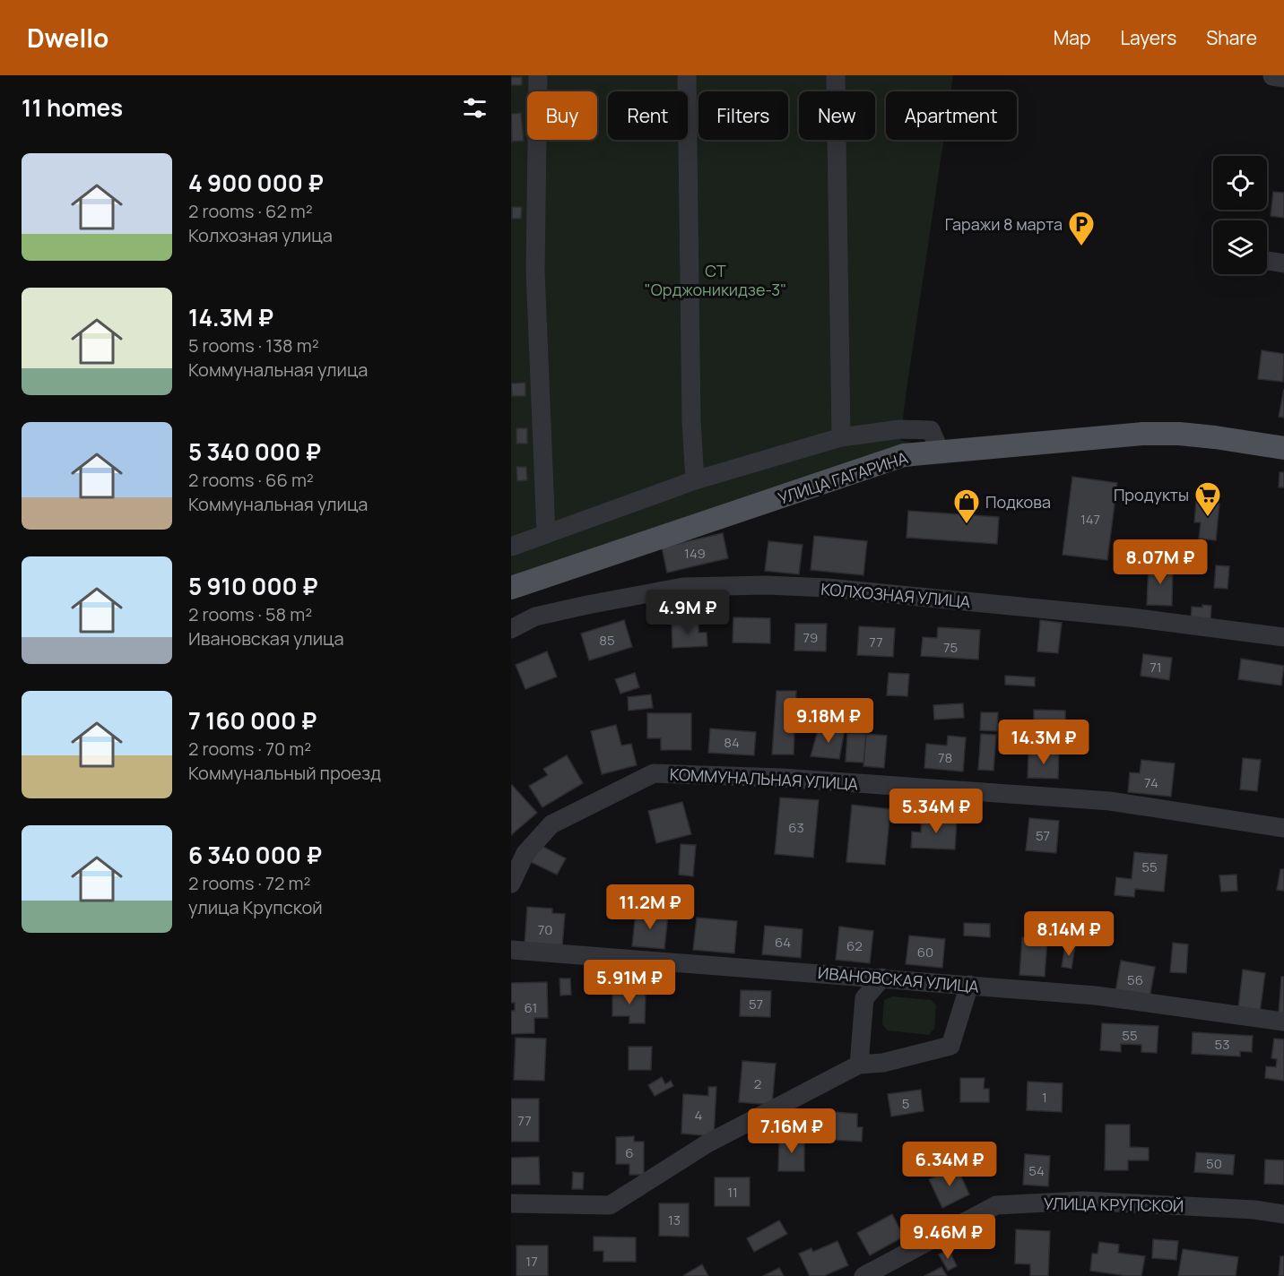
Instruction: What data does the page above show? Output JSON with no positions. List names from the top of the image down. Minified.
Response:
{"streets":{"main road":["УЛИЦА ГАГАРИНА"],"street":["КОЛХОЗНАЯ УЛИЦА","КОММУНАЛЬНАЯ УЛИЦА","ИВАНОВСКАЯ УЛИЦА","УЛИЦА КРУПСКОЙ"]},"parks":["СТ \"Орджоникидзе-3\""],"places":{"parking":["Гаражи 8 марта"],"supermarket":["Продукты"],"shop":["Подкова"]},"house_numbers":["147","149","79","85","77","75","71","84","78","74","63","57","55","70","64","62","60","56","57","61","55","53","2","1","5","4","77","6","50","54","11","13","17"],"page":{"header":"Dwello","nav":["Map","Layers","Share"],"heading":"11 homes","chip":["Buy","Rent","Filters","New","Apartment"],"list":[{"name":"4 900 000 ₽","note":"2 rooms · 62 m² · Колхозная улица"},{"name":"14.3M ₽","note":"5 rooms · 138 m² · Коммунальная улица"},{"name":"5 340 000 ₽","note":"2 rooms · 66 m² · Коммунальная улица"},{"name":"5 910 000 ₽","note":"2 rooms · 58 m² · Ивановская улица"},{"name":"7 160 000 ₽","note":"2 rooms · 70 m² · Коммунальный проезд"},{"name":"6 340 000 ₽","note":"2 rooms · 72 m² · улица Крупской"}],"price":["8.07M ₽","4.9M ₽","9.18M ₽","14.3M ₽","5.34M ₽","11.2M ₽","8.14M ₽","5.91M ₽","7.16M ₽","6.34M ₽","9.46M ₽"]}}
